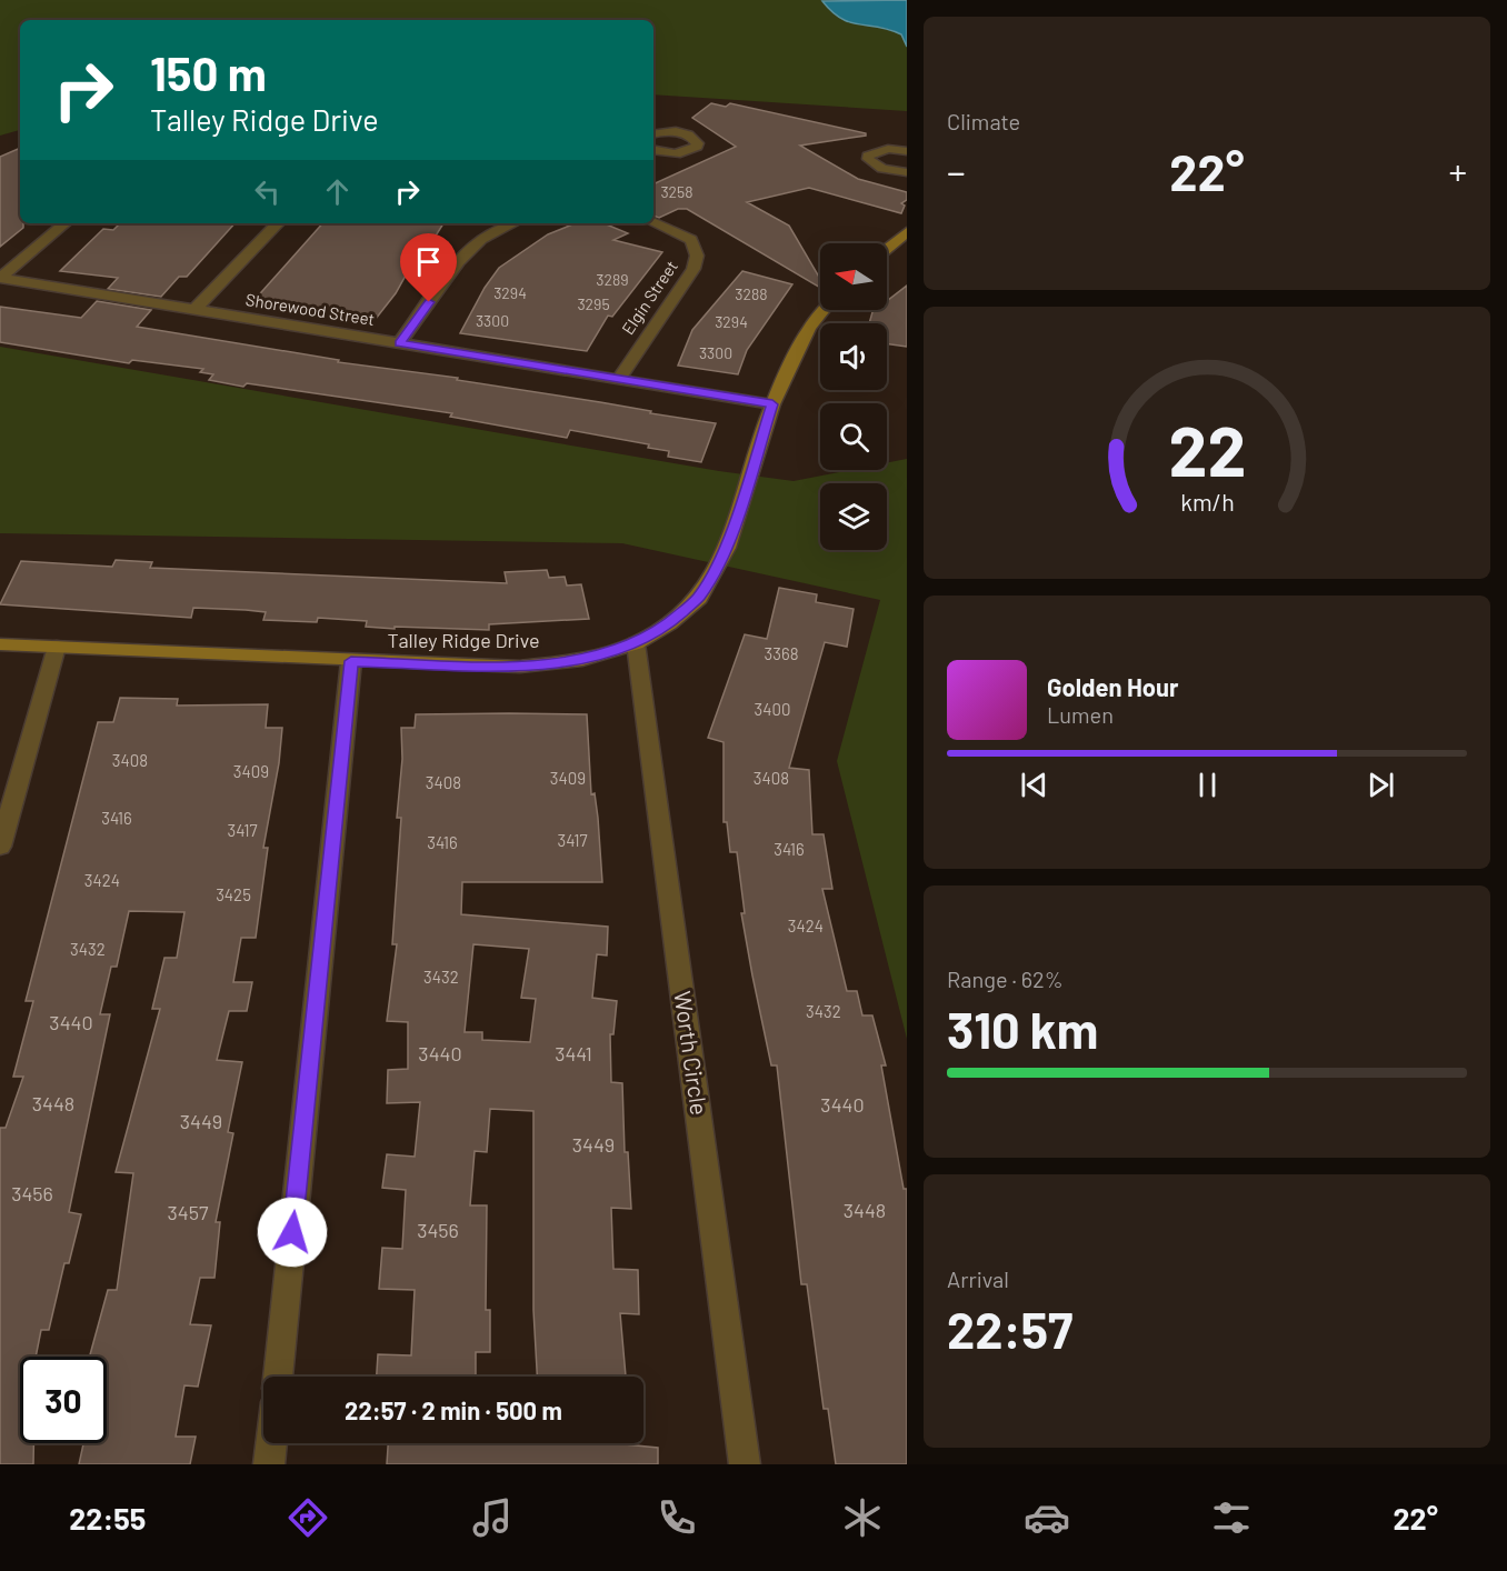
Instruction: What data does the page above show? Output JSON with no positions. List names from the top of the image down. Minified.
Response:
{"streets":{"street":["Elgin Street","Shorewood Street","Talley Ridge Drive","Worth Circle"]},"crossings":[["Elgin Street","Shorewood Street"],["Shorewood Street","Talley Ridge Drive"],["Talley Ridge Drive","Worth Circle"]],"house_numbers":["3258","3289","3294","3288","3295","3300","3294","3300","3368","3400","3408","3409","3409","3408","3408","3416","3417","3417","3416","3416","3424","3425","3424","3432","3432","3432","3440","3440","3441","3448","3440","3449","3449","3456","3448","3457","3456"],"north":"left","page":{"tile":["Climate",["Range · 62%","310 km"],["Arrival","22:57"]],"turn":["150 m","Talley Ridge Drive"],"heat":["−","22°","+"],"song":["Golden Hour","Lumen"],"limit":"30","trip":"22:57 · 2 min · 500 m","tabs":["22:55","22°"],"gauge":["22","km/h"]}}
